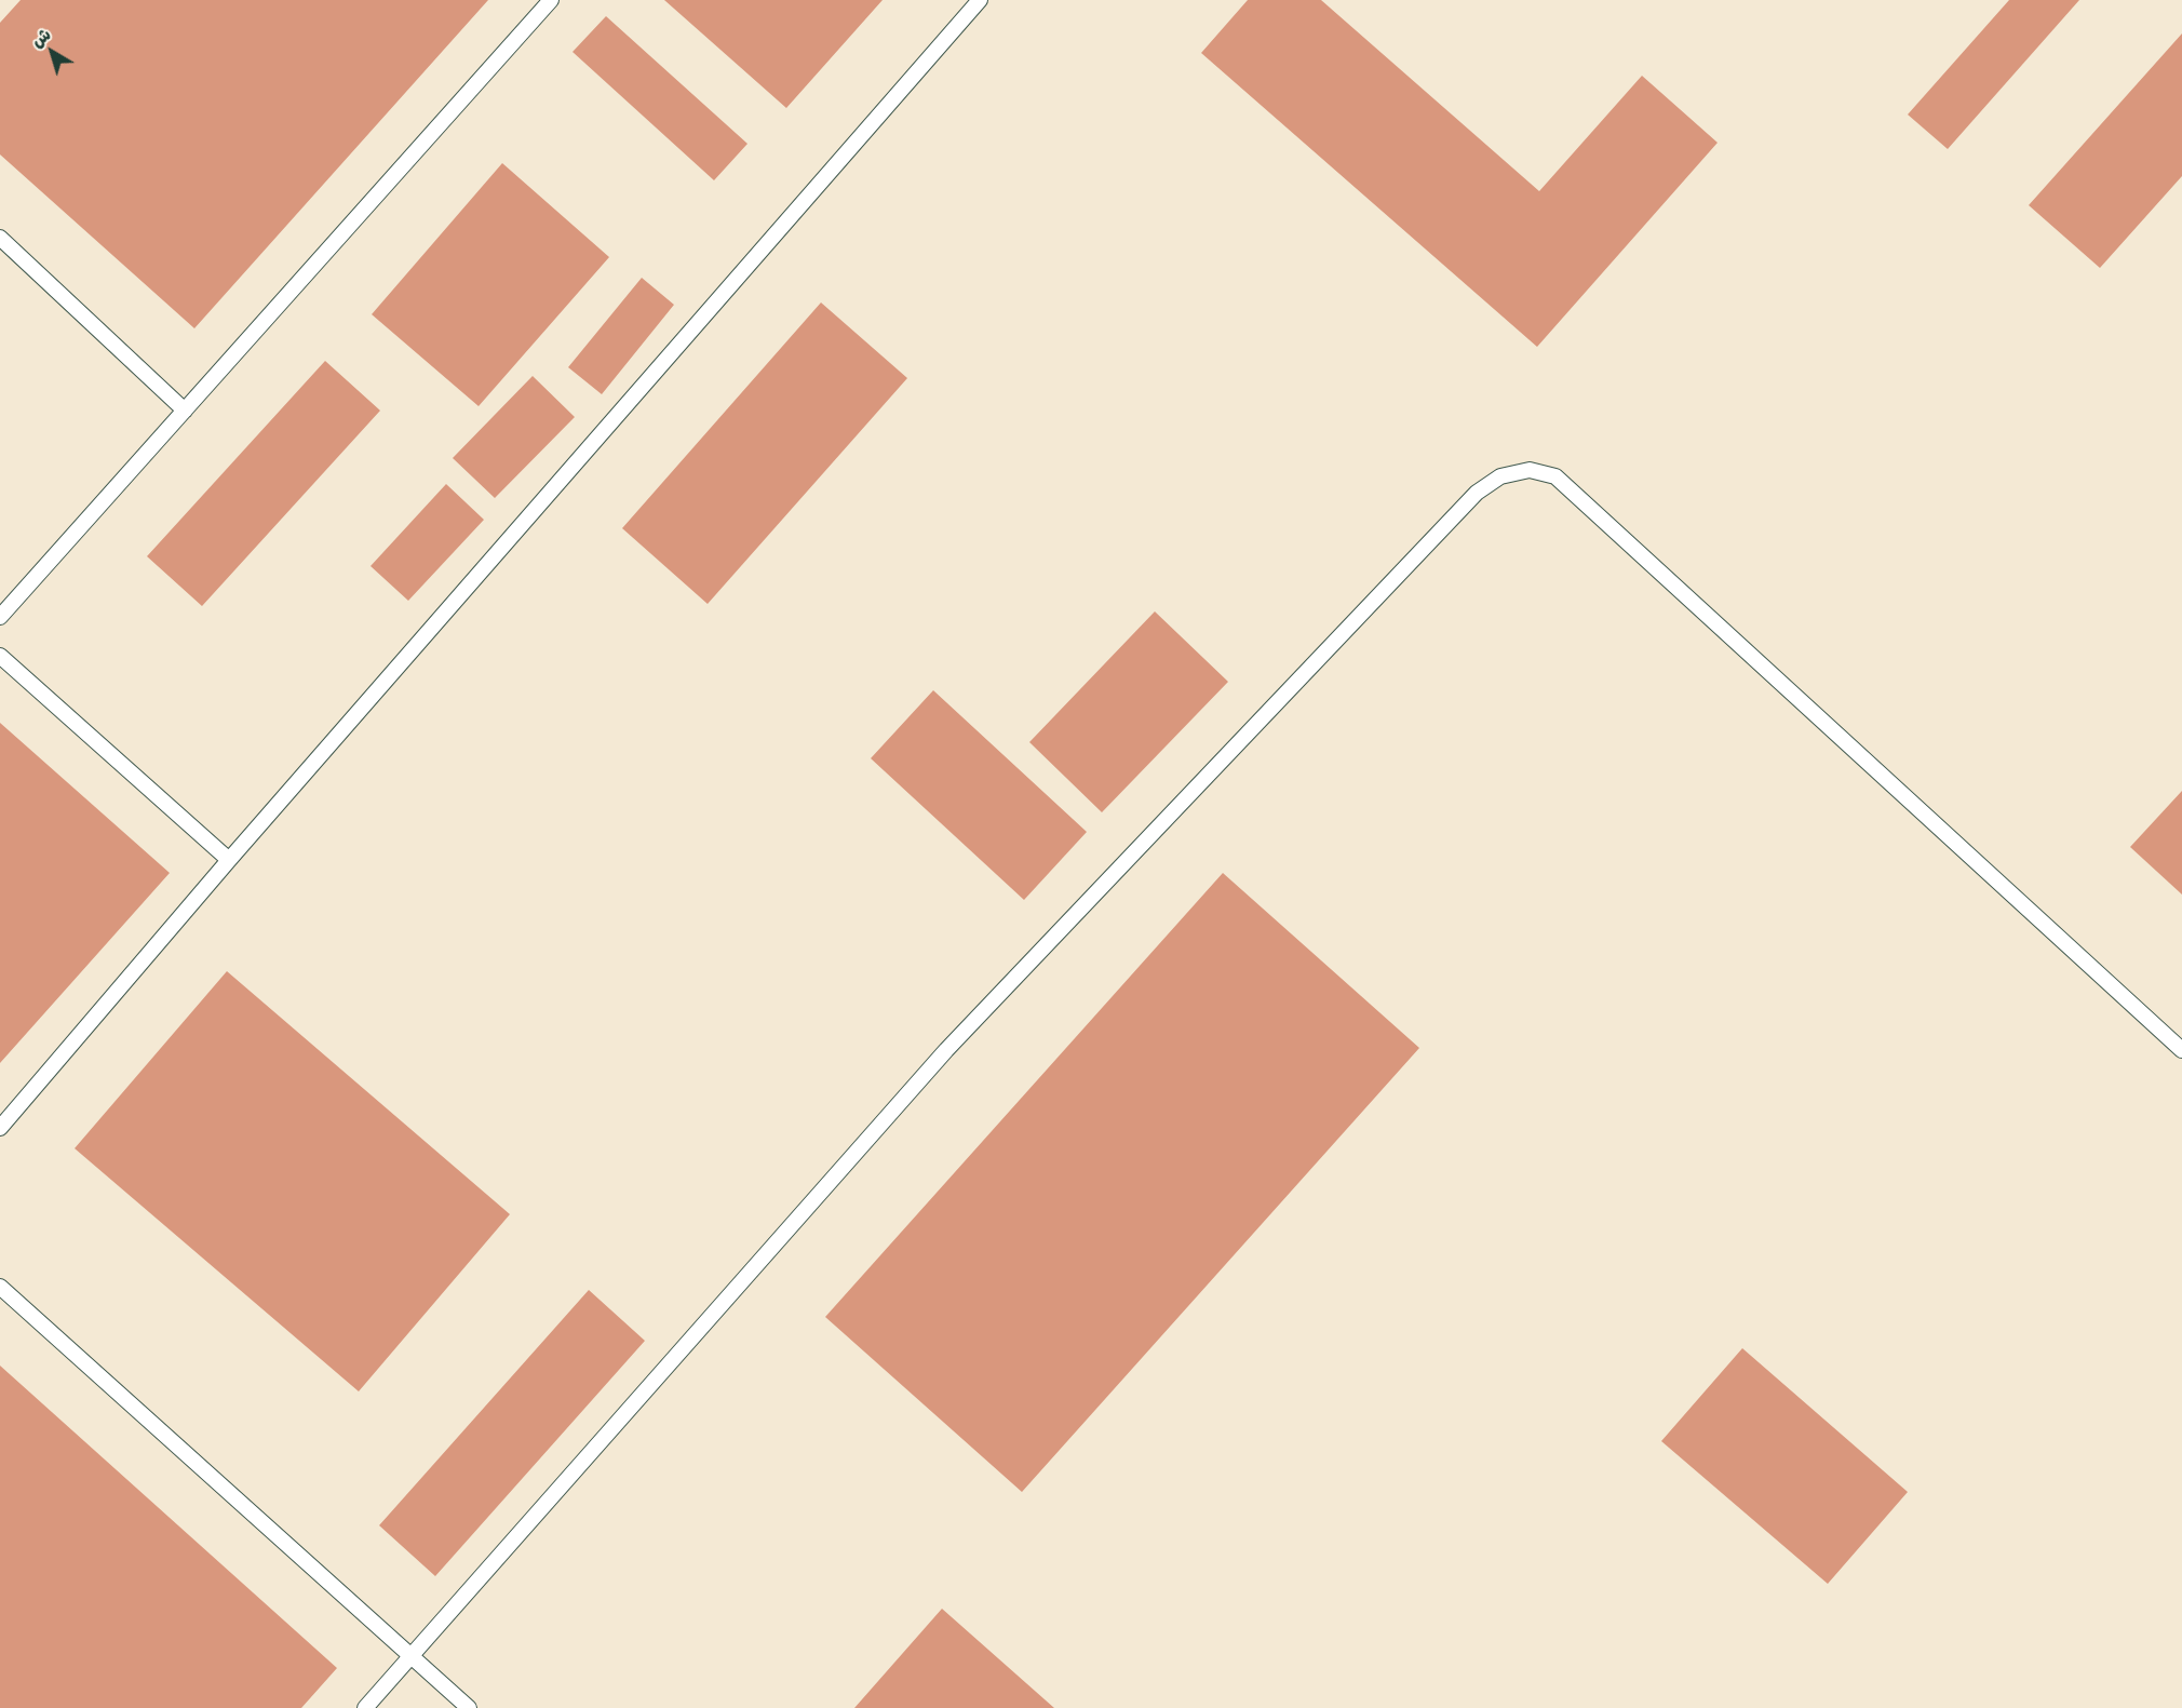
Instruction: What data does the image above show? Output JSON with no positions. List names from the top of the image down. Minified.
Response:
{"north":"top left"}
